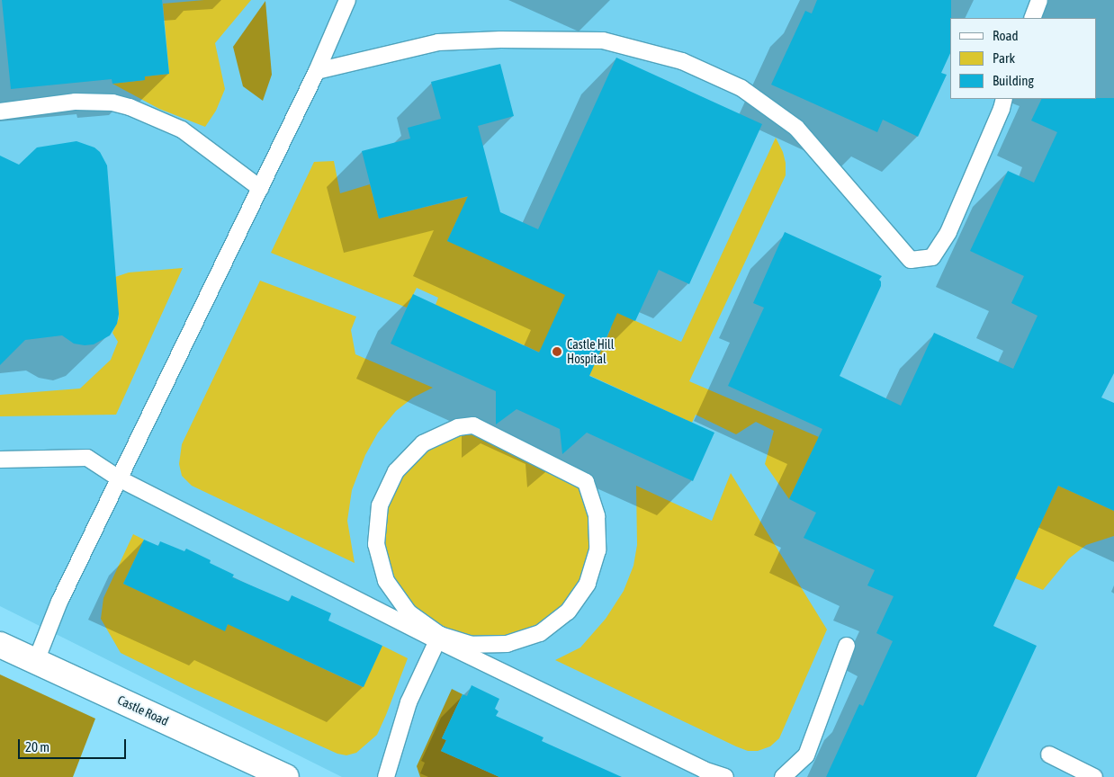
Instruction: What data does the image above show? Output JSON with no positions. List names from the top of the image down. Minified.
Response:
{"streets":{"street":["Castle Road"]},"places":["Castle Hill Hospital"],"legend":["Road","Park","Building"],"scale_bar":"20 m"}
